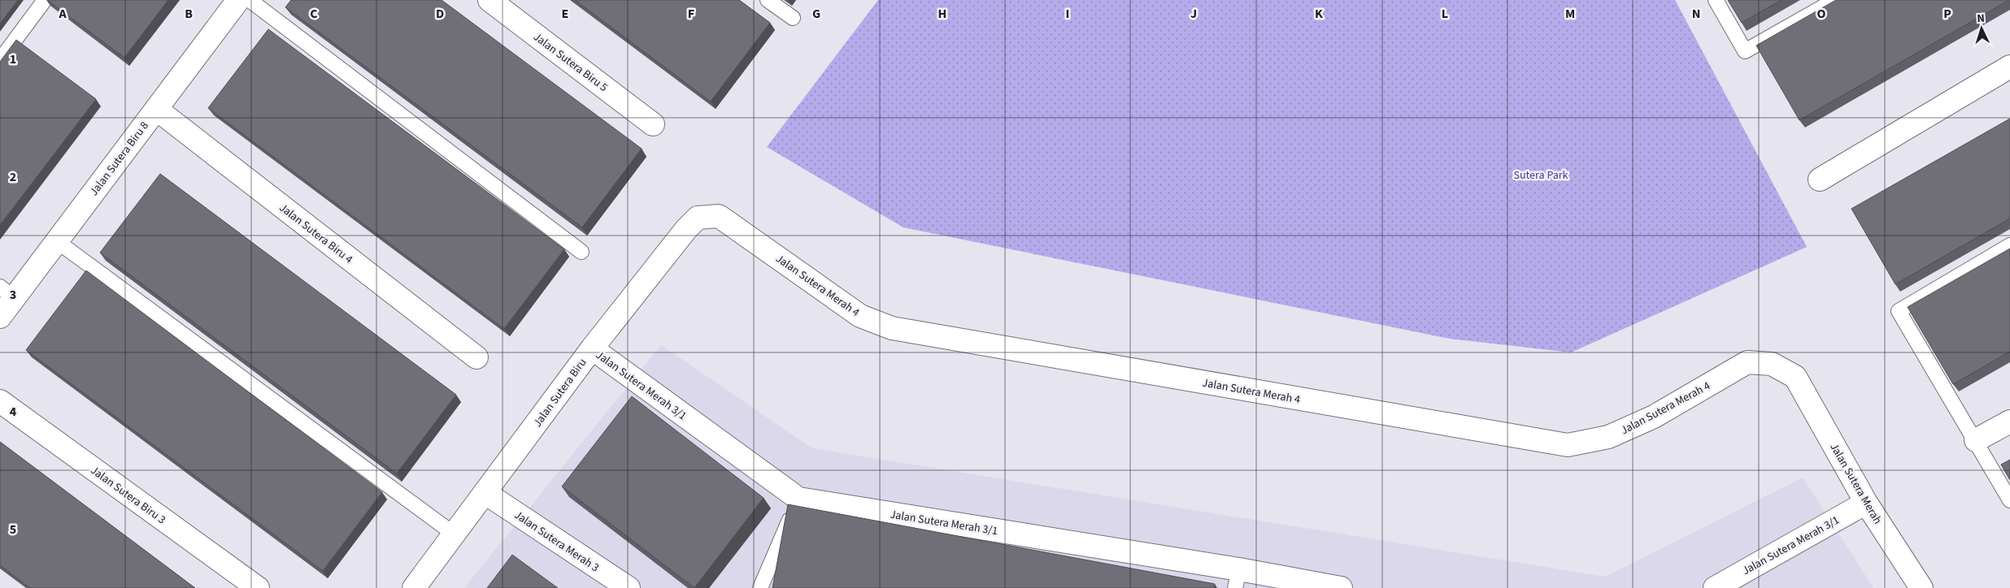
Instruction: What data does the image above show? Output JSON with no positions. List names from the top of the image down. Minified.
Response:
{"streets":{"street":["Jalan Sutera Biru 5","Jalan Sutera Biru 8","Jalan Sutera Biru 4","Jalan Sutera Merah 4","Jalan Sutera Merah 3/1","Jalan Sutera Biru","Jalan Sutera Merah","Jalan Sutera Biru 3","Jalan Sutera Merah 3"]},"crossings":[["Jalan Sutera Biru 8","Jalan Sutera Biru 4"],["Jalan Sutera Merah 4","Jalan Sutera Biru"],["Jalan Sutera Merah 4","Jalan Sutera Merah"],["Jalan Sutera Merah 3/1","Jalan Sutera Biru"],["Jalan Sutera Merah 3/1","Jalan Sutera Merah"],["Jalan Sutera Biru","Jalan Sutera Merah 3"]],"parks":["Sutera Park"],"north":"top","grid":{"columns":["A","B","C","D","E","F","G","H","I","J","K","L","M","N","O","P"],"rows":["1","2","3","4","5"]}}
